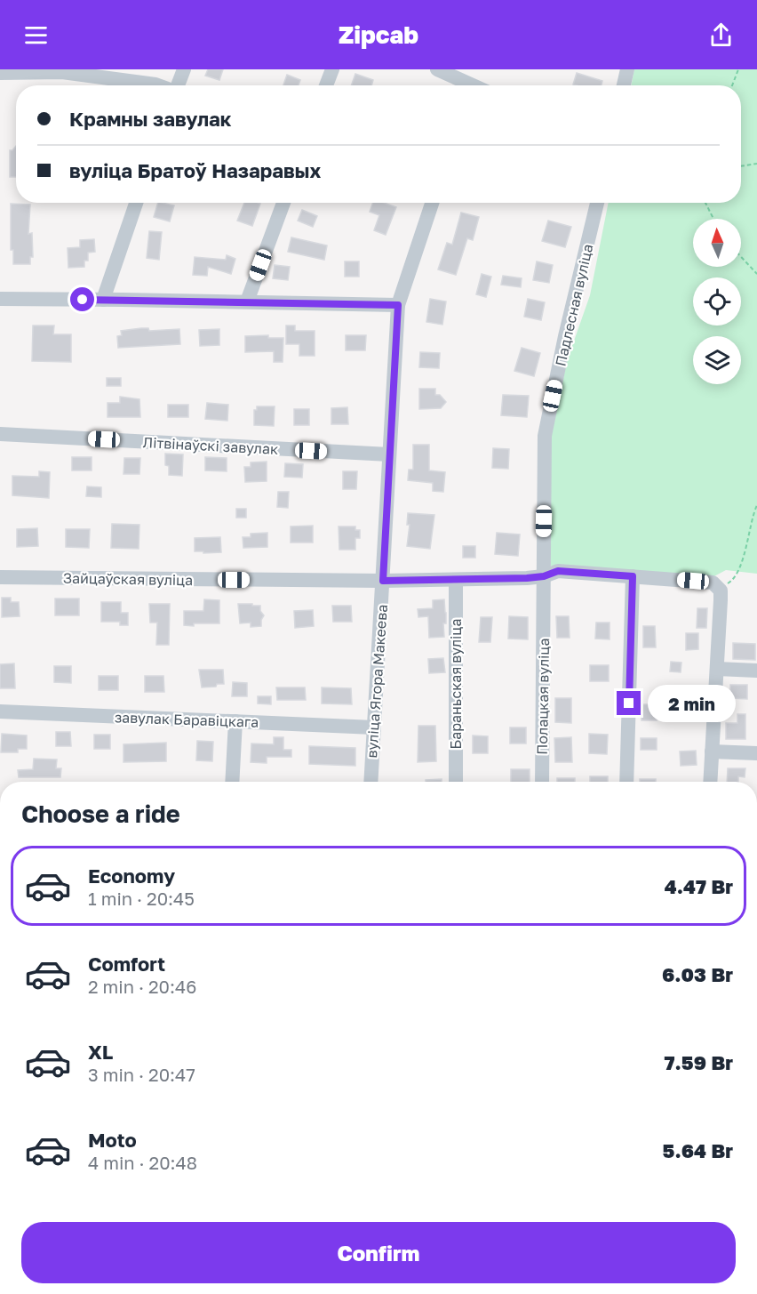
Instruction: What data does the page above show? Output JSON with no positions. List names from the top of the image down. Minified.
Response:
{"streets":{"street":["Падлесная вуліца","Літвінаўскі завулак","Зайцаўская вуліца","вуліца Ягора Макеева","Бараньская вуліца","Полацкая вуліца","завулак Баравіцкага"]},"crossings":[["Падлесная вуліца","Зайцаўская вуліца"],["Падлесная вуліца","Полацкая вуліца"],["Літвінаўскі завулак","вуліца Ягора Макеева"],["Зайцаўская вуліца","вуліца Ягора Макеева"],["Зайцаўская вуліца","Бараньская вуліца"],["вуліца Ягора Макеева","завулак Баравіцкага"]],"north":"top","page":{"header":"Zipcab","banner":["Крамны завулак","вуліца Братоў Назаравых"],"bubble":"2 min","heading":"Choose a ride","list":[{"name":"Economy","note":"1 min · 20:45","value":"4.47 Br"},{"name":"Comfort","note":"2 min · 20:46","value":"6.03 Br"},{"name":"XL","note":"3 min · 20:47","value":"7.59 Br"},{"name":"Moto","note":"4 min · 20:48","value":"5.64 Br"}],"buttons":"Confirm"}}
